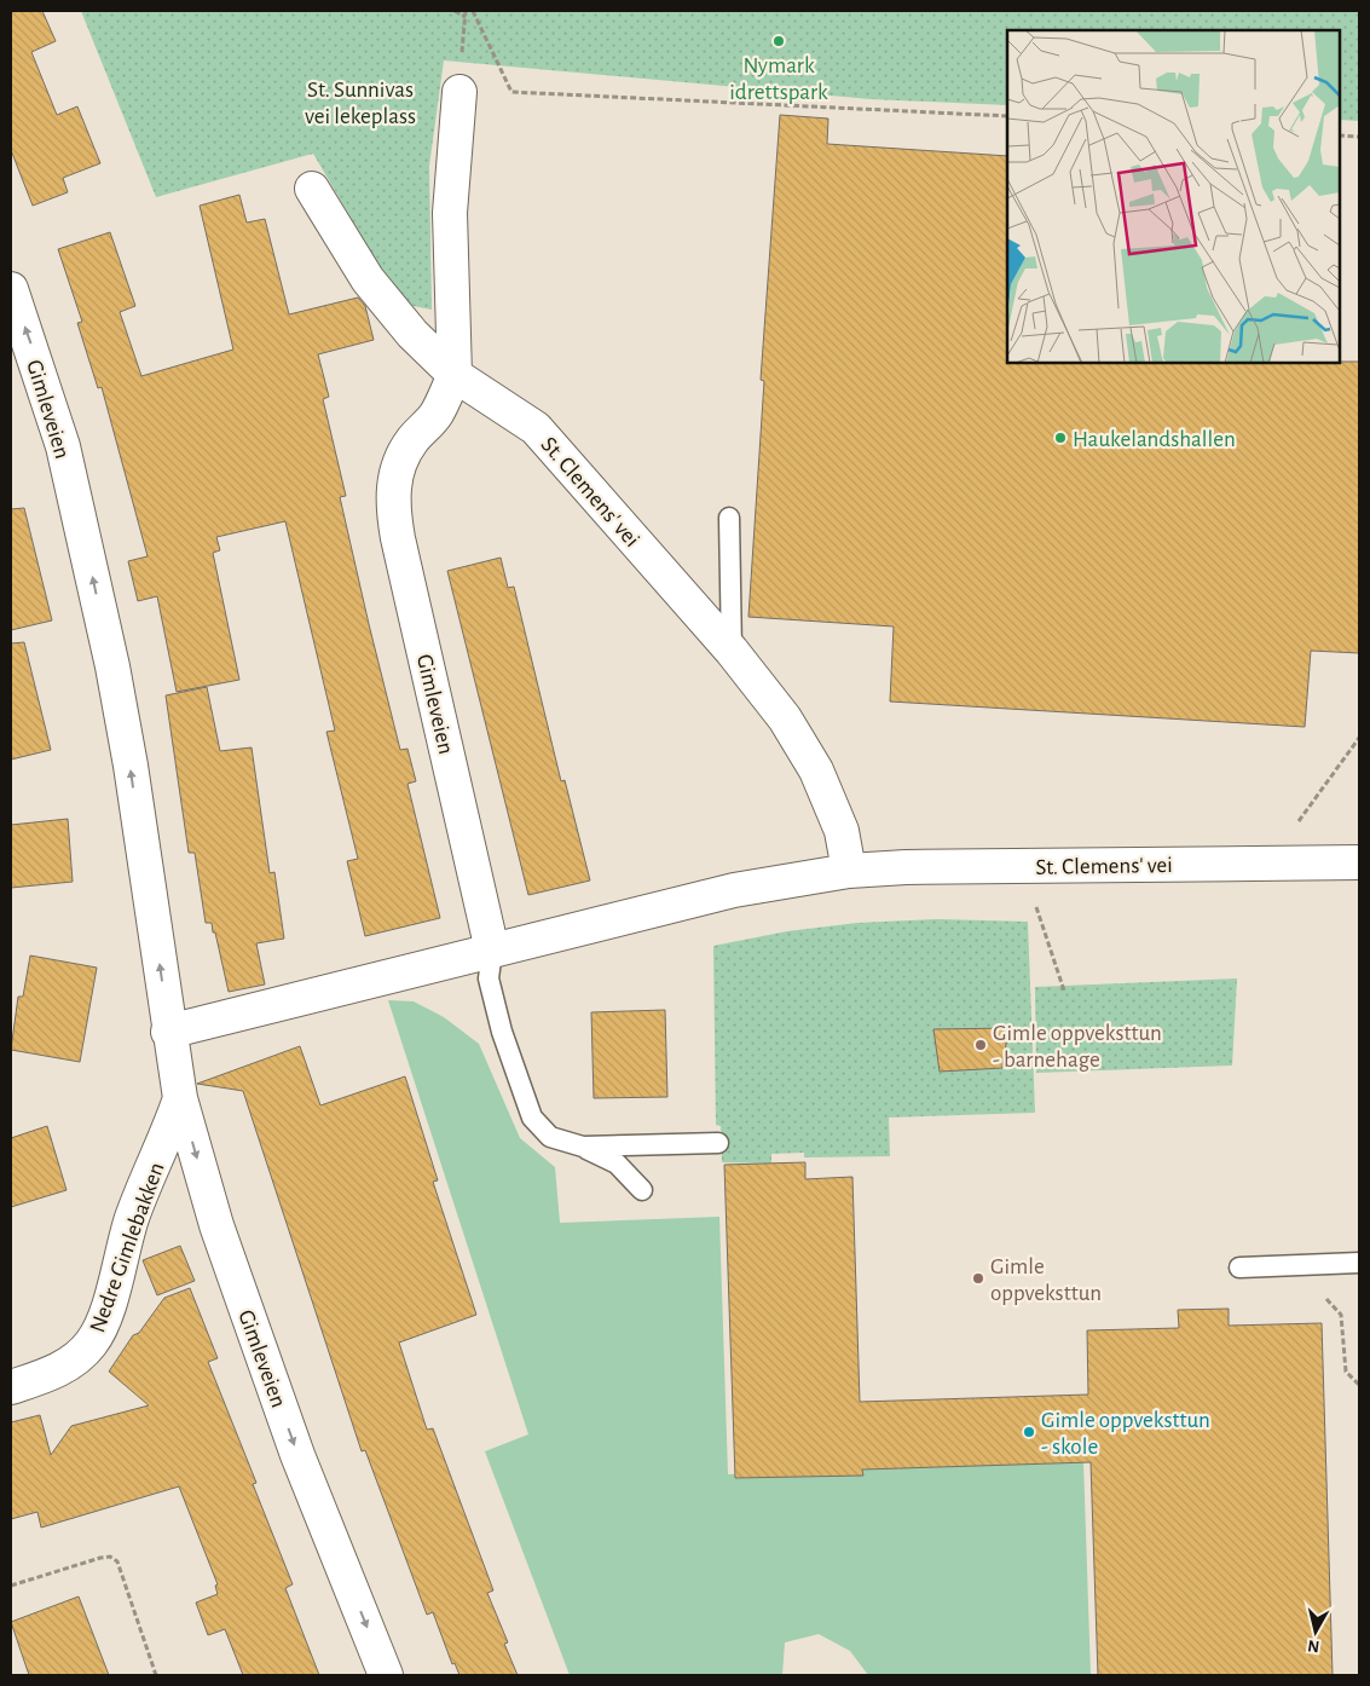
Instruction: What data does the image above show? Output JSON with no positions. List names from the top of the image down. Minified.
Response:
{"streets":{"street":["Gimleveien","St. Clemens' vei","Nedre Gimlebakken"]},"crossings":[["Gimleveien","St. Clemens' vei"],["Gimleveien","Nedre Gimlebakken"]],"parks":["St. Sunnivas vei lekeplass"],"places":["Nymark idrettspark","Haukelandshallen","Gimle oppveksttun - barnehage","Gimle oppveksttun","Gimle oppveksttun - skole"],"north":"bottom"}
